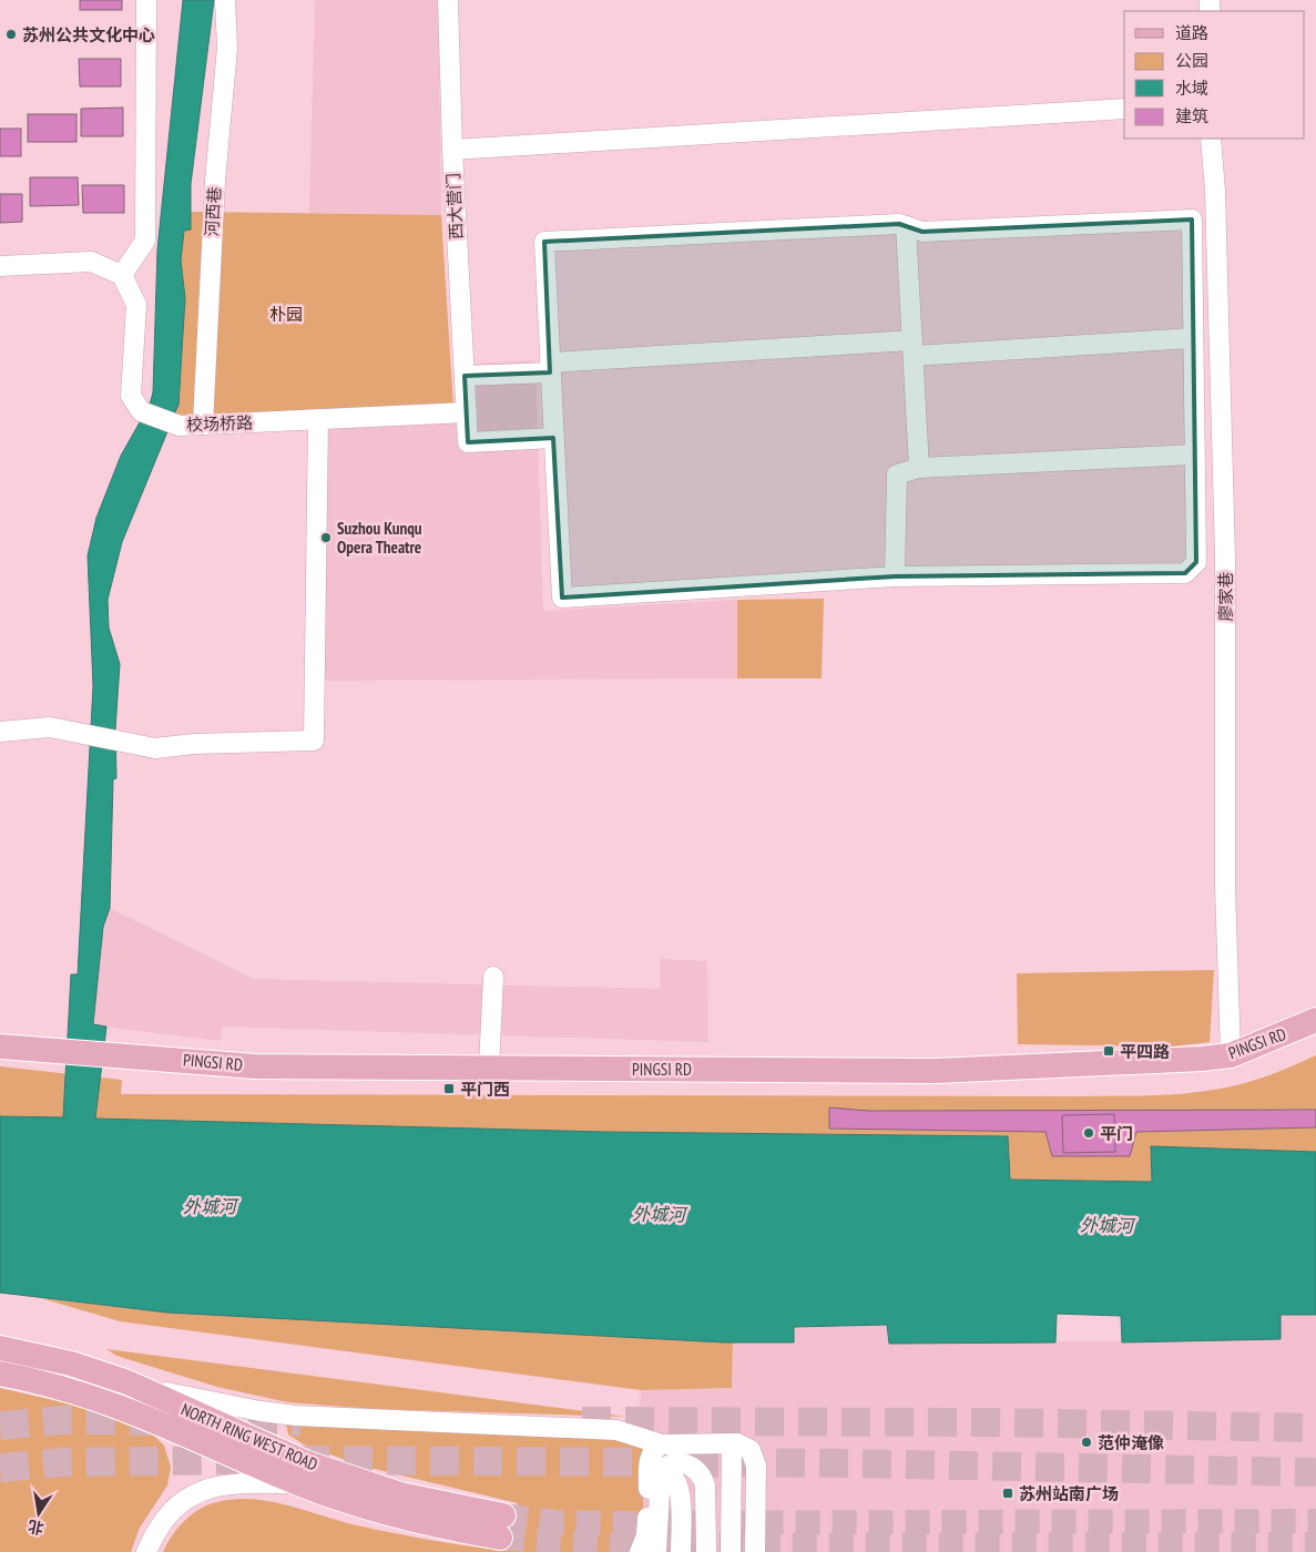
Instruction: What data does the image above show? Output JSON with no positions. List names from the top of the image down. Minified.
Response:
{"streets":{"main road":["PINGSI RD","NORTH RING WEST ROAD"],"street":["西大营门","河西巷","校场桥路","廖家巷"]},"crossings":[["西大营门","校场桥路"],["河西巷","校场桥路"],["廖家巷","PINGSI RD"]],"water":["外城河"],"parks":["朴园"],"places":{"other":["苏州公共文化中心","Suzhou Kunqu Opera Theatre","平门","范仲淹像"],"transit":["平四路","平门西","苏州站南广场"]},"legend":["道路","公园","水域","建筑"],"north":"bottom"}
